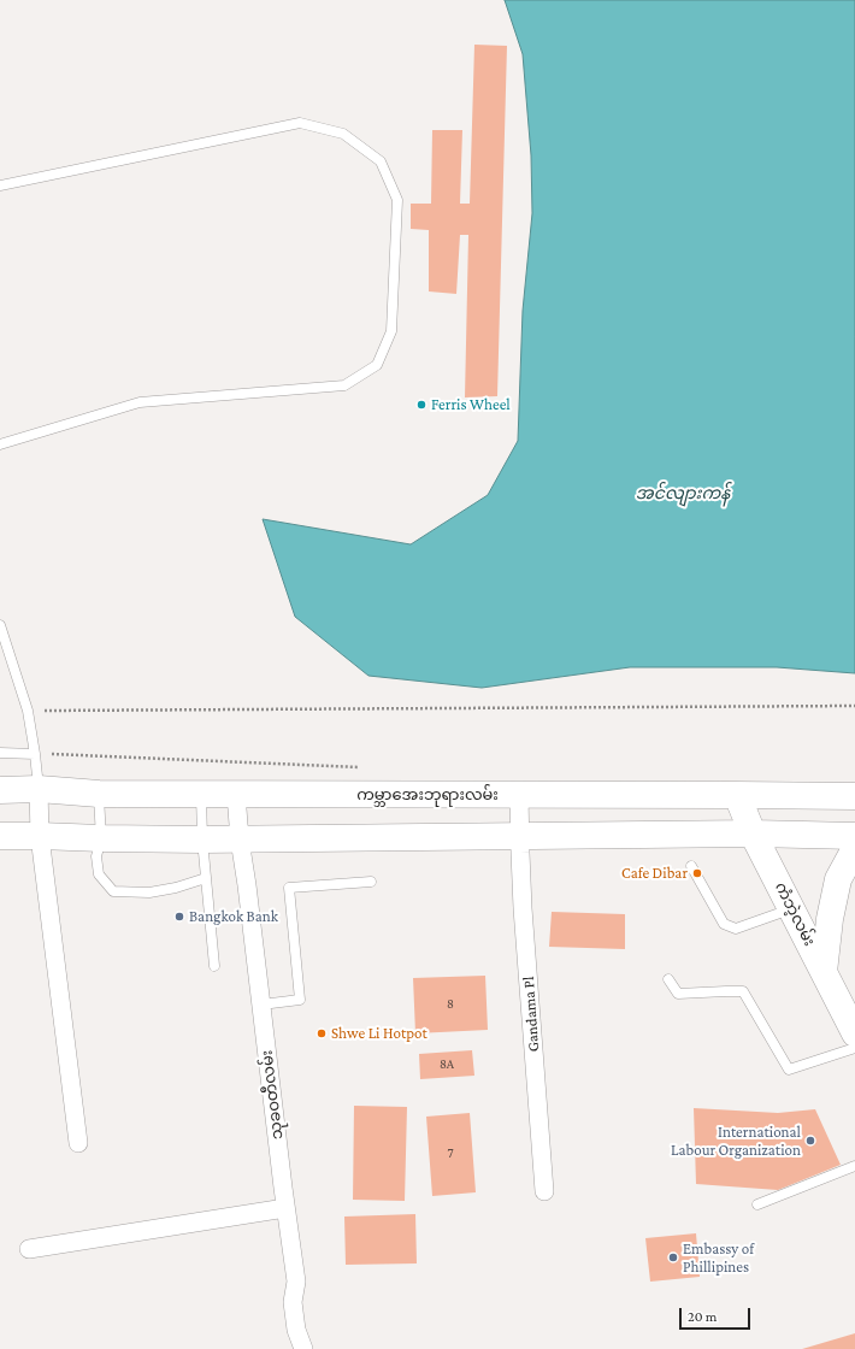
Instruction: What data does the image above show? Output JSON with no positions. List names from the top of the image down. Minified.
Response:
{"streets":{"main road":["ကမ္ဘာအေးဘုရားလမ်း","ကံဘဲ့လမ်း"],"street":["Gandama Pl","သုခဝတီလမ်း"]},"crossings":[["ကမ္ဘာအေးဘုရားလမ်း","ကံဘဲ့လမ်း"],["ကမ္ဘာအေးဘုရားလမ်း","Gandama Pl"],["ကမ္ဘာအေးဘုရားလမ်း","သုခဝတီလမ်း"]],"water":["အင်လျားကန်"],"places":["Ferris Wheel","Cafe Dibar","Bangkok Bank","Shwe Li Hotpot","International Labour Organization","Embassy of Phillipines"],"house_numbers":["8","8A","7"],"scale_bar":"20 m"}
